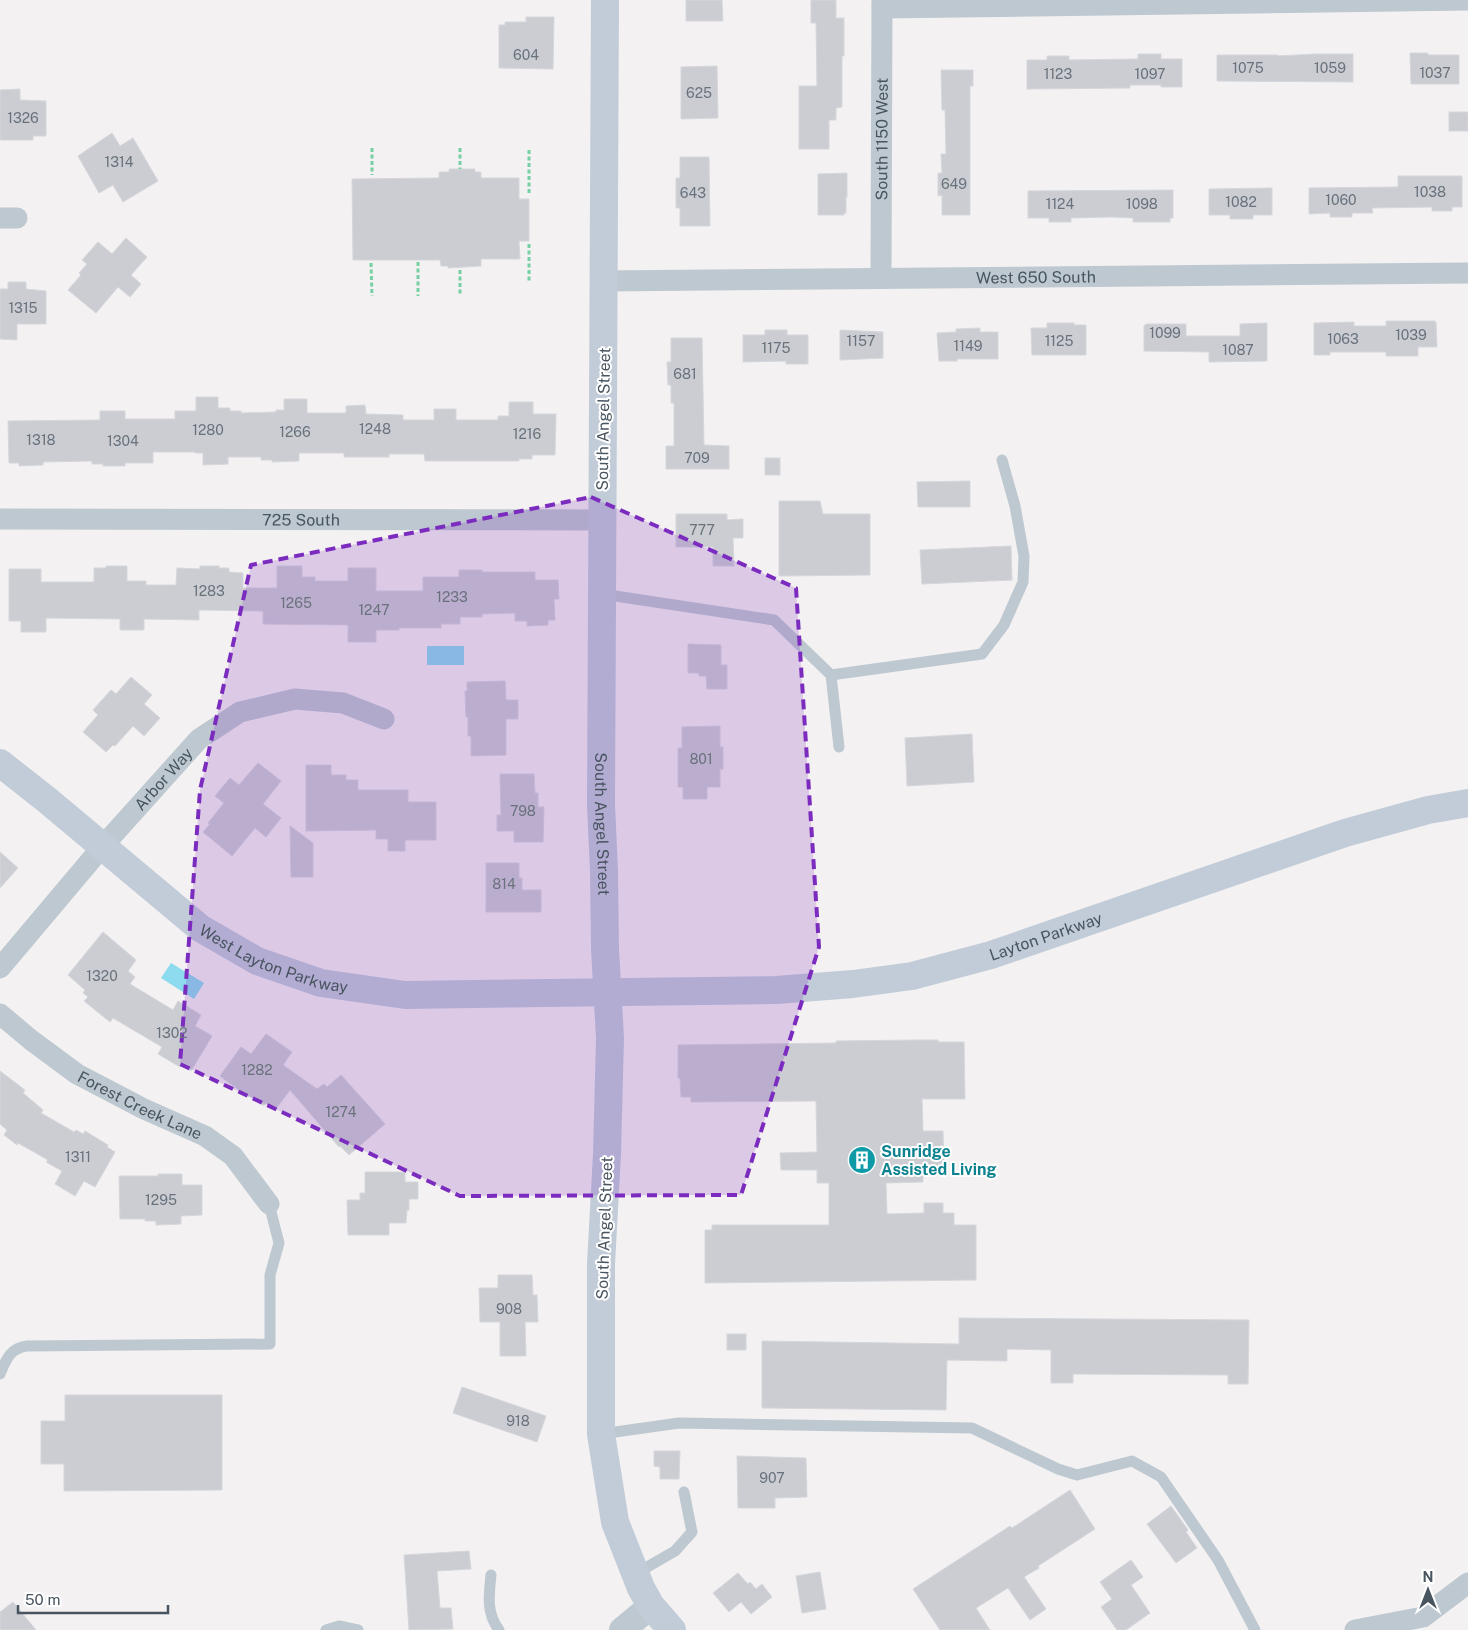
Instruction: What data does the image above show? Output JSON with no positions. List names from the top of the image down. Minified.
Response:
{"streets":{"main road":["South Angel Street","Layton Parkway","West Layton Parkway"],"street":["South 1150 West","West 650 South","725 South","Arbor Way","Forest Creek Lane"]},"crossings":[["South 1150 West","West 650 South"],["West 650 South","South Angel Street"],["South Angel Street","725 South"],["South Angel Street","Layton Parkway"],["South Angel Street","West Layton Parkway"],["Arbor Way","West Layton Parkway"],["Layton Parkway","West Layton Parkway"]],"places":{"building":["Sunridge Assisted Living"]},"house_numbers":["604","1075","1059","1037","1123","1097","625","1326","1314","649","1038","643","1060","1082","1124","1098","1315","1099","1039","1063","1157","1125","1149","1175","1087","681","1248","1280","1266","1216","1318","1304","709","777","1283","1233","1265","1247","801","798","814","1320","1302","1282","1274","1311","1295","908","918","907"],"scale_bar":"50 m","north":"top"}
